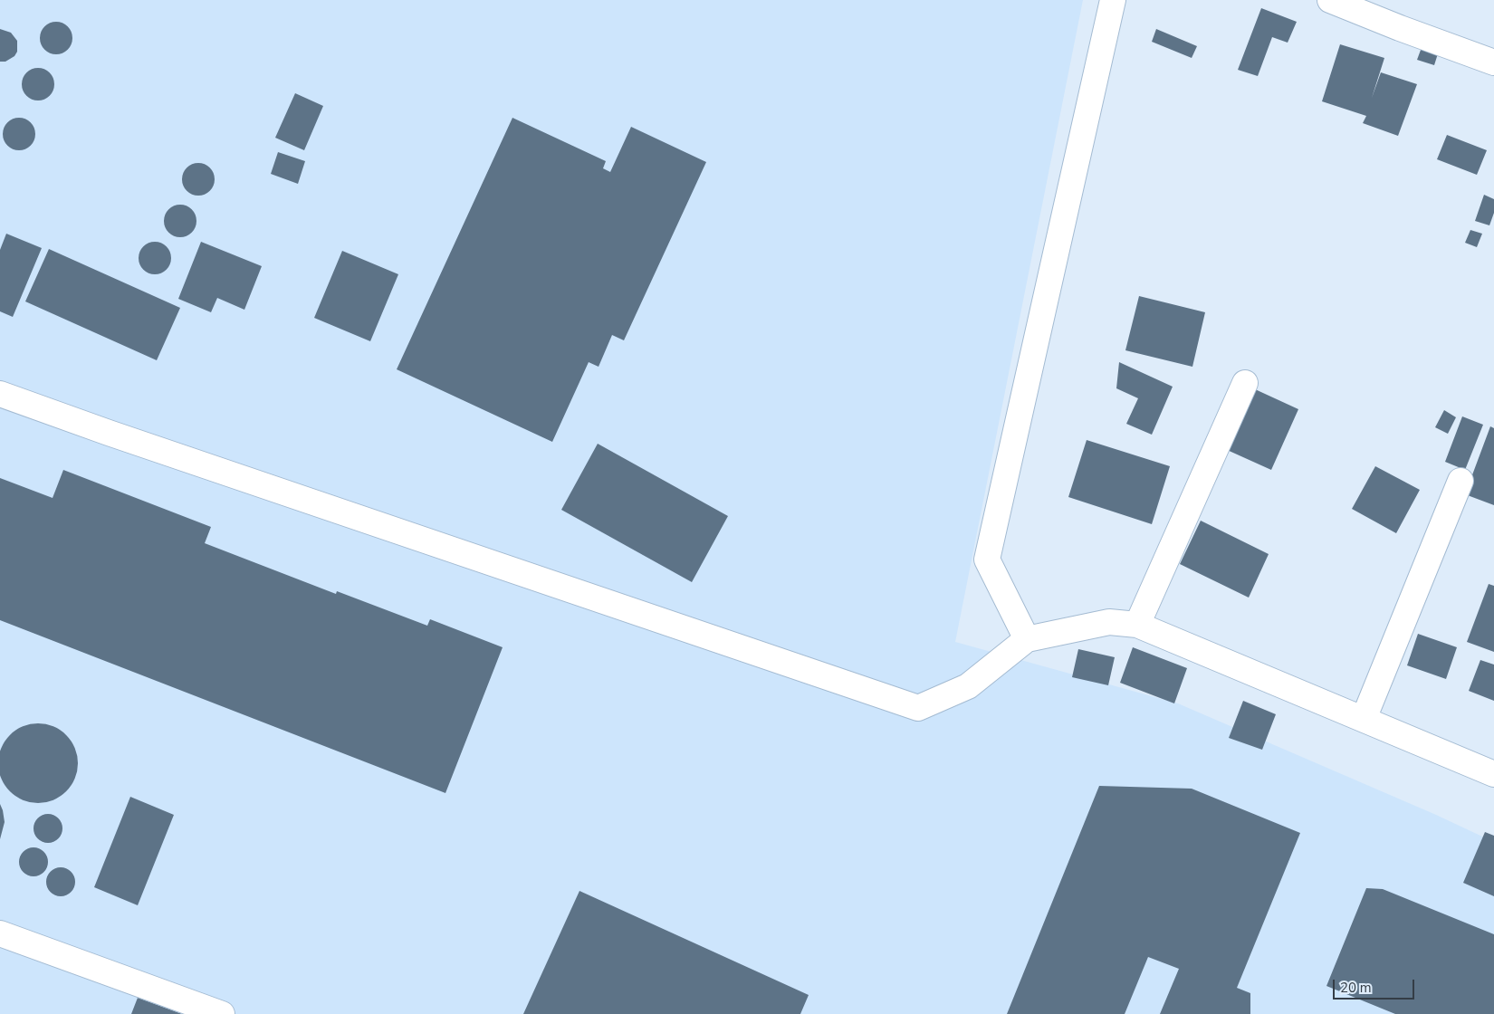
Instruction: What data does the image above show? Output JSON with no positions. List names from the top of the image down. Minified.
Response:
{"scale_bar":"20 m"}
